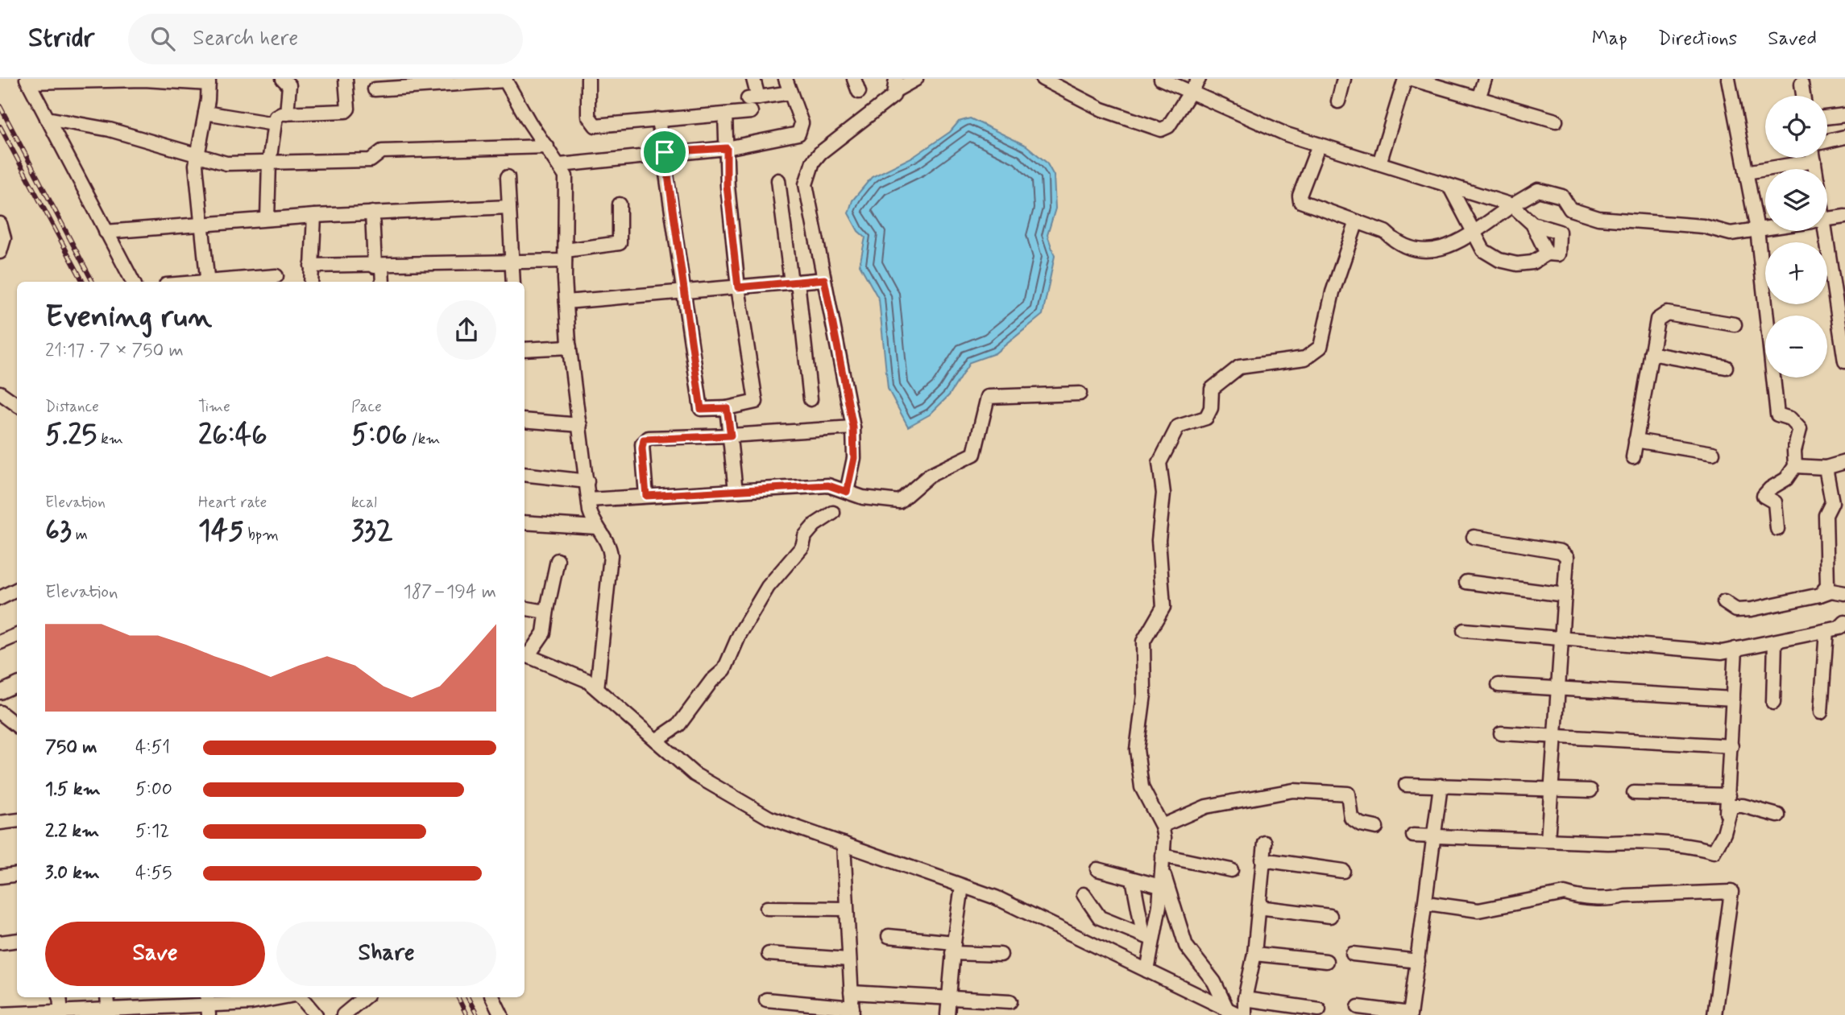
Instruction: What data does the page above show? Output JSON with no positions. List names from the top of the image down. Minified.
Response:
{"page":{"header":"Stridr","search":"Search here","nav":["Map","Directions","Saved"],"map_buttons":["+","−"],"heading":["Evening run","21:17 · 7 × 750 m"],"stats":[["Distance","5.25 km"],["Time","26:46"],["Pace","5:06 /km"],["Elevation","63 m"],["Heart rate","145 bpm"],["kcal","332"]],"chart":["Elevation","187–194 m"],"list":[{"name":"750 m","note":"4:51"},{"name":"1.5 km","note":"5:00"},{"name":"2.2 km","note":"5:12"},{"name":"3.0 km","note":"4:55"}],"buttons":["Save","Share"]}}
